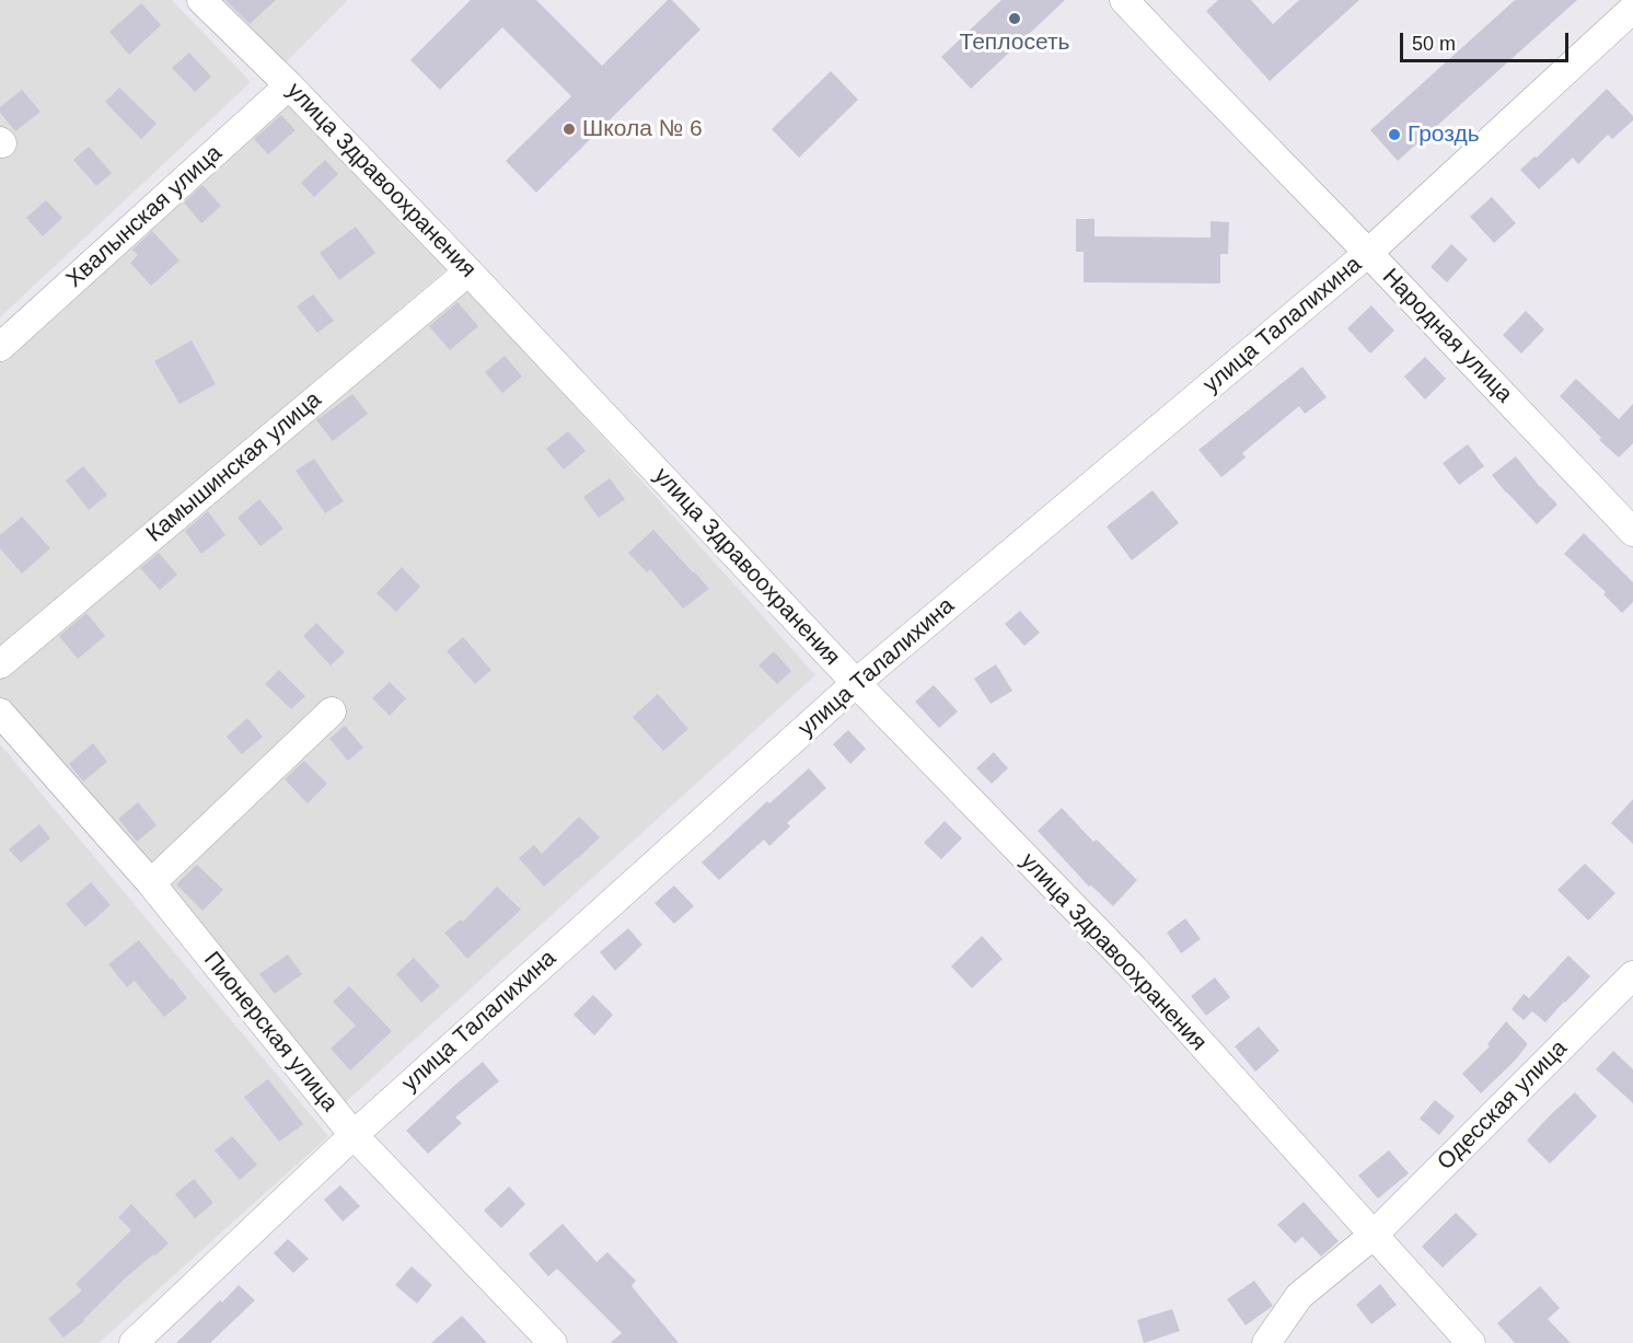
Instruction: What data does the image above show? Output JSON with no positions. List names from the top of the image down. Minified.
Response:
{"streets":{"street":["улица Здравоохранения","Хвалынская улица","улица Талалихина","Народная улица","Камышинская улица","Пионерская улица","Одесская улица"]},"crossings":[["улица Здравоохранения","Хвалынская улица"],["улица Здравоохранения","улица Талалихина"],["улица Здравоохранения","Камышинская улица"],["улица Здравоохранения","Одесская улица"],["улица Талалихина","Народная улица"],["улица Талалихина","Пионерская улица"]],"places":["Теплосеть","Школа № 6","Гроздь"],"scale_bar":"50 m"}
